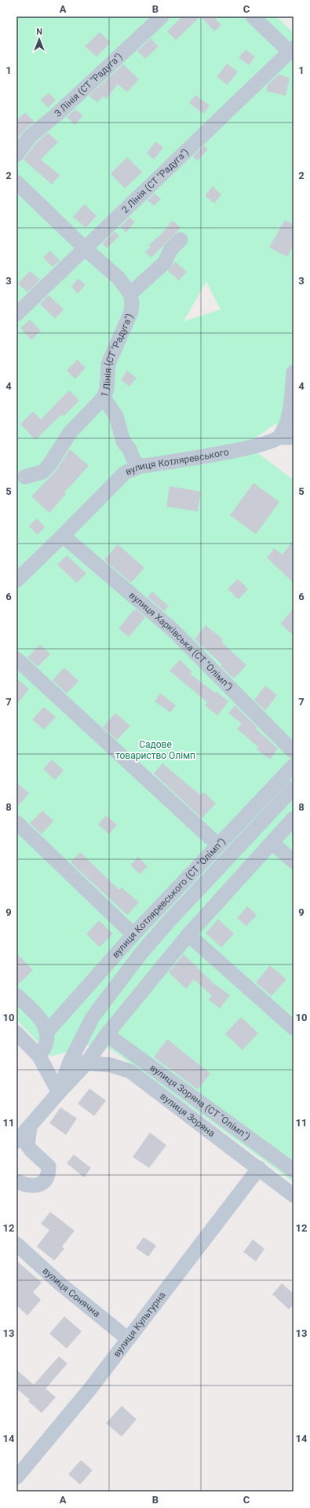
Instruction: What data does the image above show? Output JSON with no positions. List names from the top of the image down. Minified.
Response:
{"streets":{"street":["З Лінія (СТ \"Радуга\")","2 Лінія (СТ \"Радуга\")","1 Лінія (СТ \"Радуга\")","вулиця Котляревського","вулиця Харківська (СТ \"Олімп\")","вулиця Котляревського (СТ \"Олімп\")","вулиця Зоряна (СТ \"Олімп\")","вулиця Зоряна","вулиця Сонячна","вулиця Культурна"]},"crossings":[["вулиця Котляревського","вулиця Харківська (СТ \"Олімп\")"],["вулиця Зоряна","вулиця Культурна"],["вулиця Сонячна","вулиця Культурна"]],"parks":["Садове товариство Олімп"],"north":"top","grid":{"columns":["A","B","C"],"rows":["1","2","3","4","5","6","7","8","9","10","11","12","13","14"]}}
